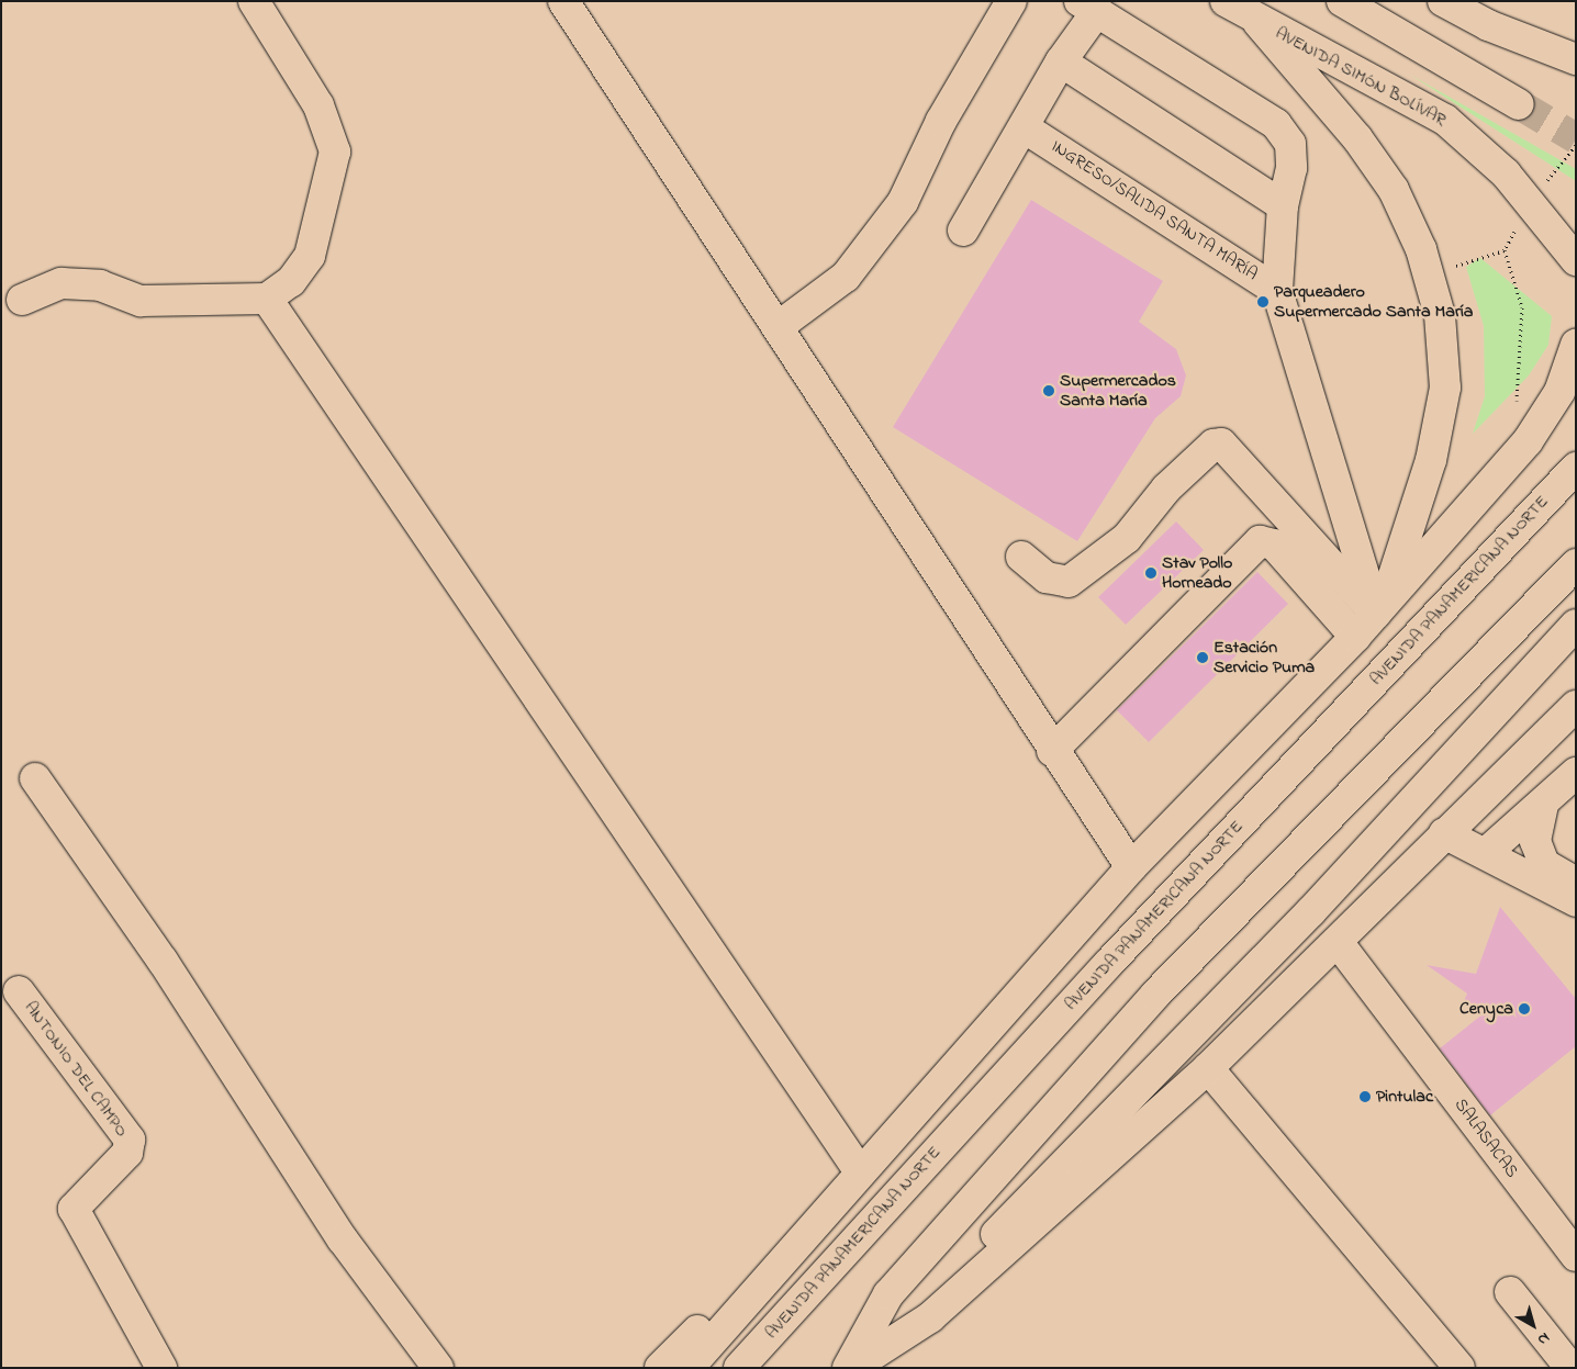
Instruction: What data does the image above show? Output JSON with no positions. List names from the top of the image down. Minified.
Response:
{"streets":{"main road":["AVENIDA SIMÓN BOLÍVAR","INGRESO/SALIDA SANTA MARÍA","AVENIDA PANAMERICANA NORTE","ANTONIO DEL CAMPO","SALASACAS"]},"places":["Parqueadero Supermercado Santa María","Supermercados Santa María","Stav Pollo Horneado","Estación Servicio Puma","Cenyca","Pintulac"],"north":"bottom right"}
